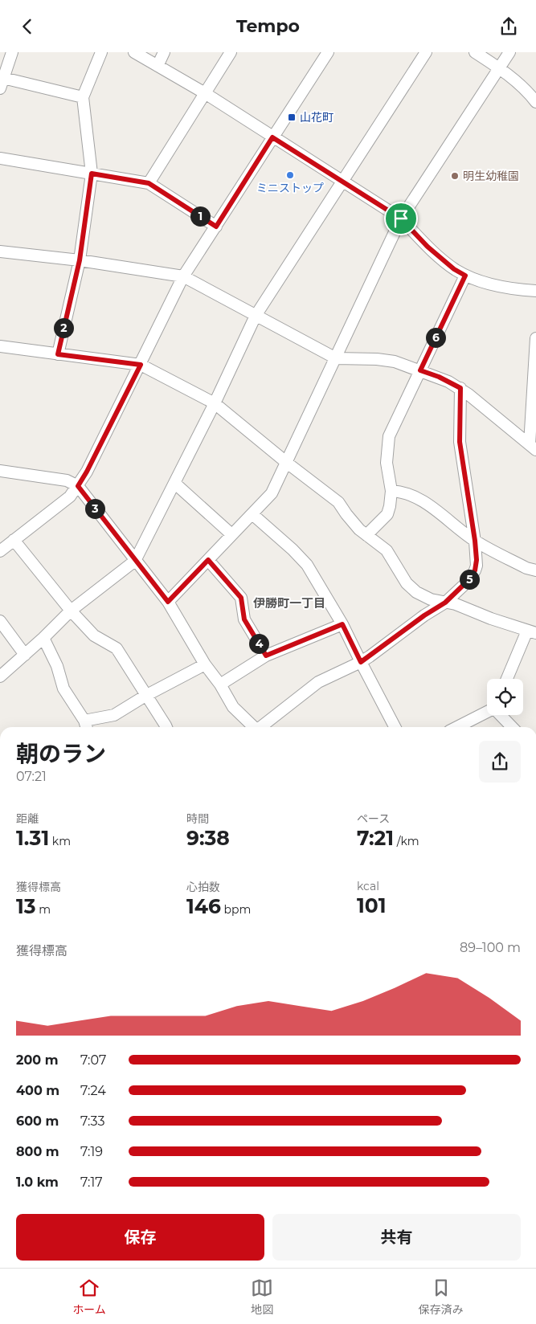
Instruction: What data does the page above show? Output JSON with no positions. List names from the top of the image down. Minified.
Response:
{"districts":["伊勝町一丁目"],"places":{"transit":["山花町"],"other":["ミニストップ","明生幼稚園"]},"page":{"header":"Tempo","pins":["1","2","6","3","5","4"],"heading":["朝のラン","07:21"],"stats":[["距離","1.31 km"],["時間","9:38"],["ペース","7:21 /km"],["獲得標高","13 m"],["心拍数","146 bpm"],["kcal","101"]],"chart":["獲得標高","89–100 m"],"list":[{"name":"200 m","note":"7:07"},{"name":"400 m","note":"7:24"},{"name":"600 m","note":"7:33"},{"name":"800 m","note":"7:19"},{"name":"1.0 km","note":"7:17"}],"buttons":["保存","共有"],"tabs":["ホーム","地図","保存済み"]}}
